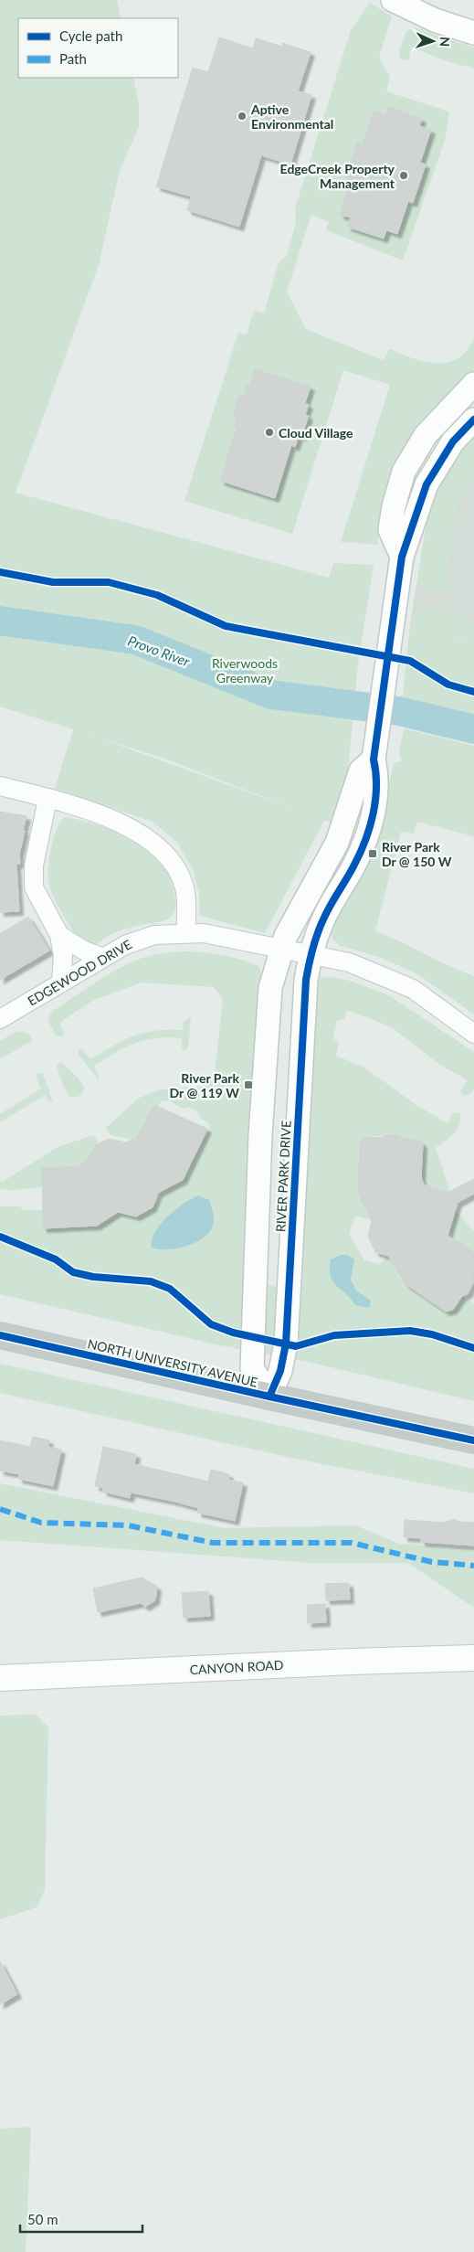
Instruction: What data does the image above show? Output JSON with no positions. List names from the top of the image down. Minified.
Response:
{"streets":{"highway":["NORTH UNIVERSITY AVENUE"],"main road":["CANYON ROAD"],"street":["EDGEWOOD DRIVE","RIVER PARK DRIVE"]},"crossings":[["EDGEWOOD DRIVE","RIVER PARK DRIVE"],["RIVER PARK DRIVE","NORTH UNIVERSITY AVENUE"]],"water":["Provo River"],"parks":["Riverwoods Greenway"],"places":{"other":["Aptive Environmental","EdgeCreek Property Management","Cloud Village"],"transit":["River Park Dr @ 150 W","River Park Dr @ 119 W"]},"legend":["Cycle path","Path"],"scale_bar":"50 m","north":"right"}
